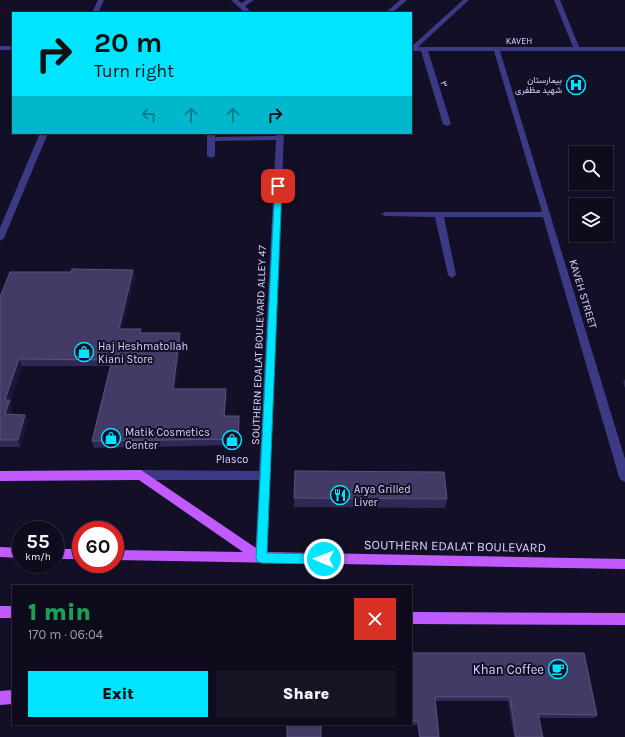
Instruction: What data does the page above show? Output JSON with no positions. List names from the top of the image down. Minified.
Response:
{"streets":{"main road":["SOUTHERN EDALAT BOULEVARD"],"street":["KAVEH","۳","KAVEH STREET","SOUTHERN EDALAT BOULEVARD ALLEY 47"]},"crossings":[["KAVEH","۳"],["KAVEH","KAVEH STREET"],["SOUTHERN EDALAT BOULEVARD ALLEY 47","SOUTHERN EDALAT BOULEVARD"]],"places":{"hospital":["بیمارستان شهید مظفری"],"shop":["Haj Heshmatollah Kiani Store","Matik Cosmetics Center","Plasco"],"restaurant":["Arya Grilled Liver"],"cafe":["Khan Coffee"]},"page":{"turn":["20 m","Turn right"],"speed":"55 km/h","limit":"60","heading":["1 min","170 m · 06:04"],"buttons":["Exit","Share"]}}
